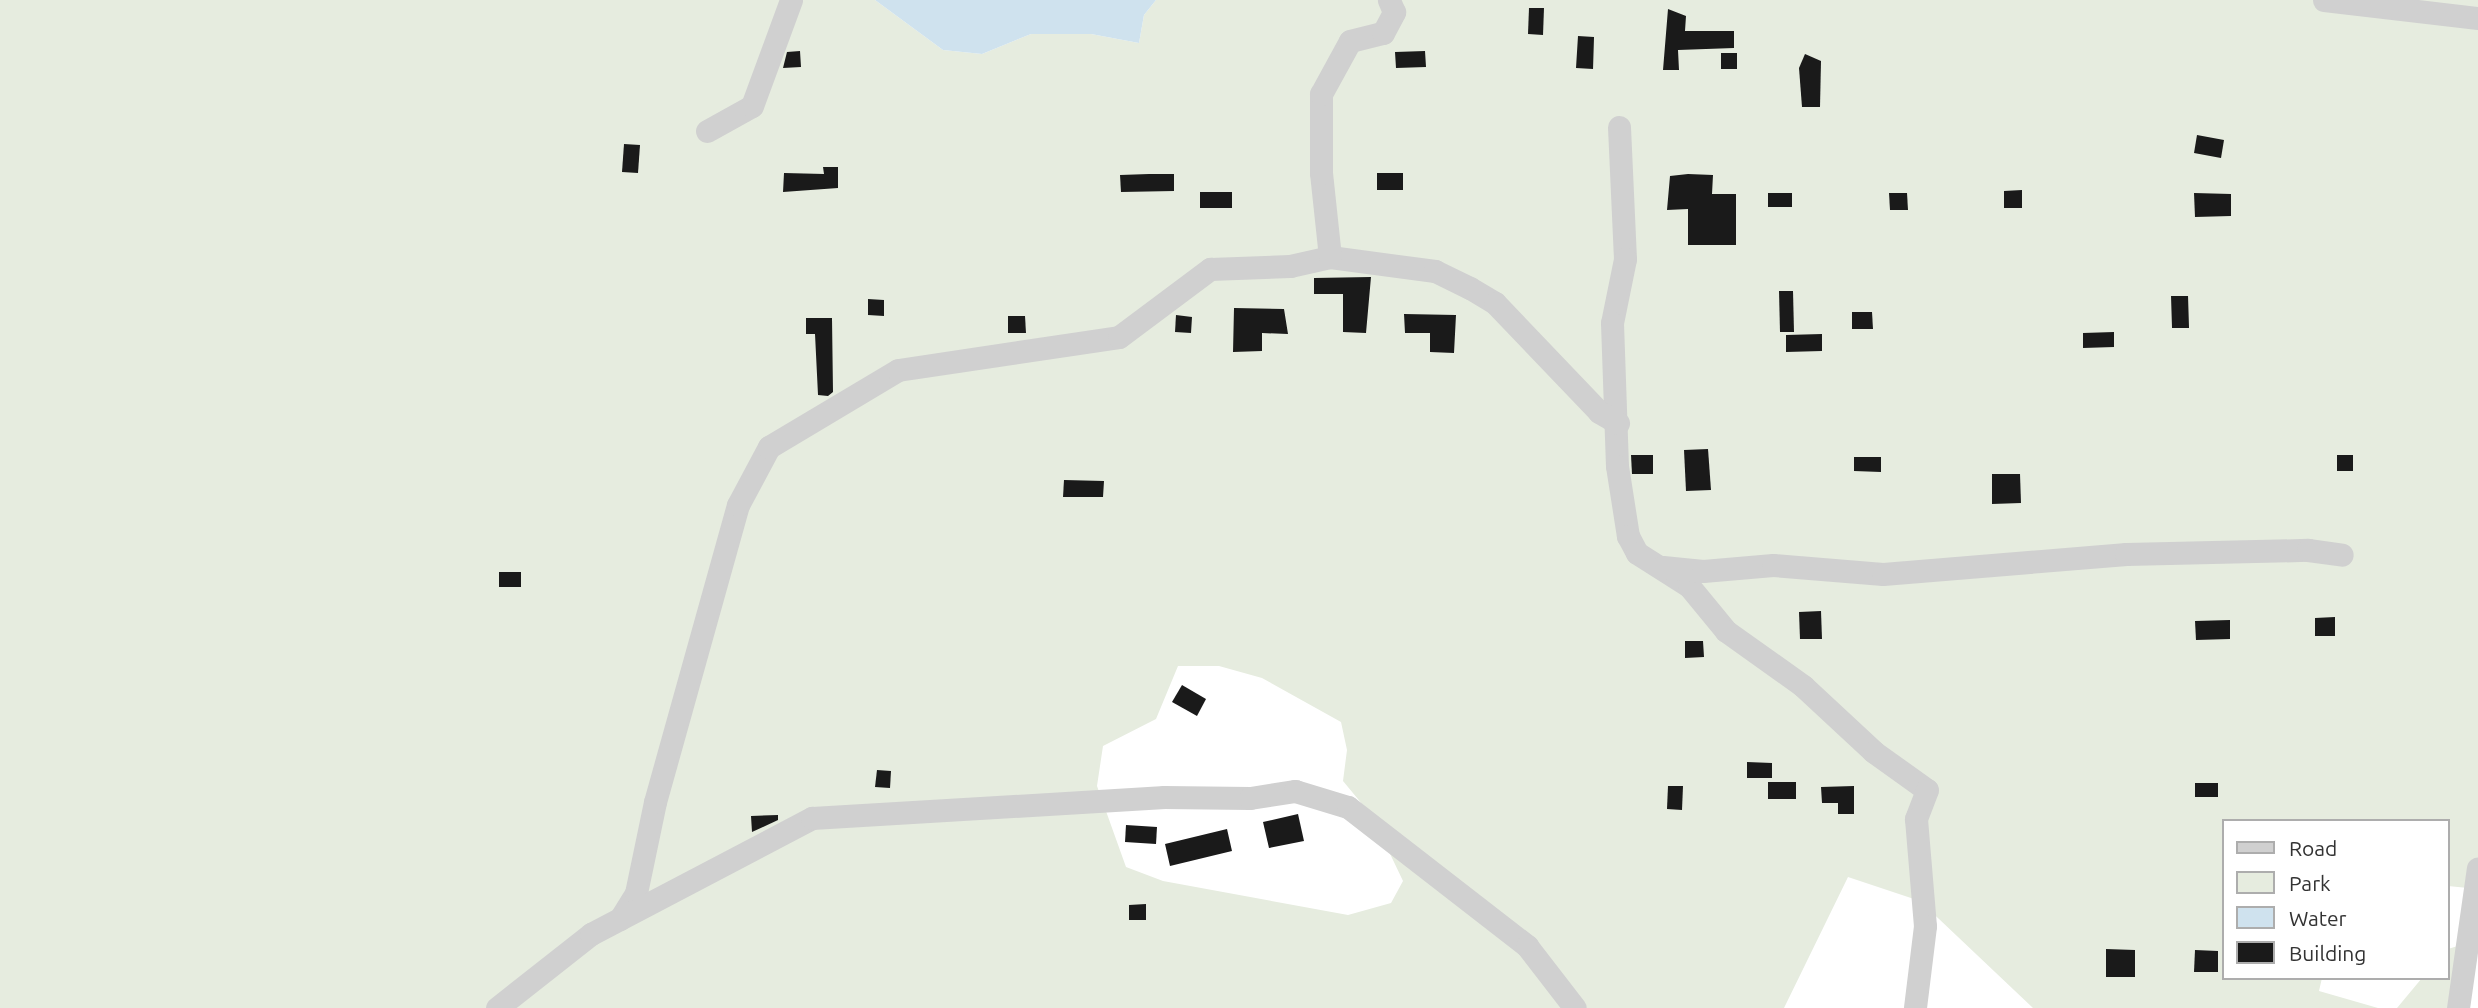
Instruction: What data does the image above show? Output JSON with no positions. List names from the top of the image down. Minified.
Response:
{"legend":["Road","Park","Water","Building"]}
